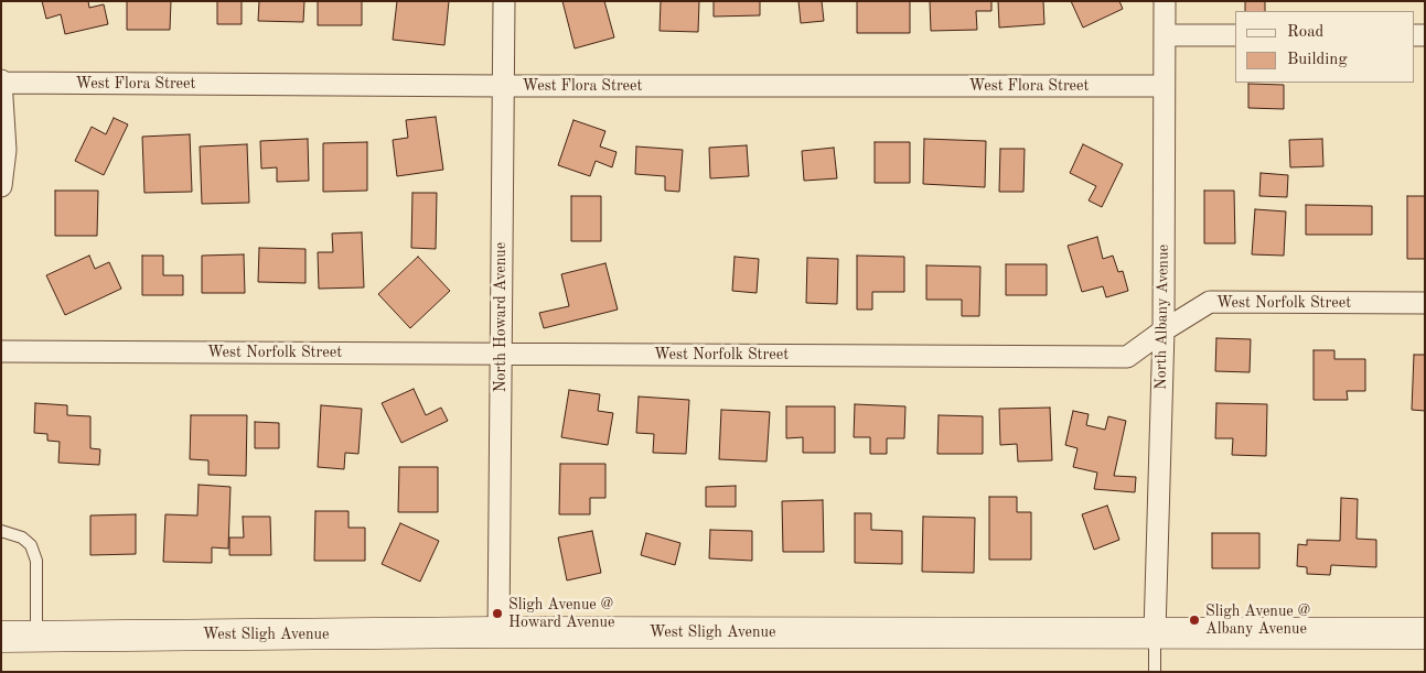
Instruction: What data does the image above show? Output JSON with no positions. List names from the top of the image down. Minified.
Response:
{"streets":{"main road":["West Sligh Avenue"],"street":["West Flora Street","West Norfolk Street","North Howard Avenue","North Albany Avenue"]},"crossings":[["West Flora Street","North Howard Avenue"],["West Flora Street","North Albany Avenue"],["West Norfolk Street","North Howard Avenue"],["West Norfolk Street","North Albany Avenue"],["North Howard Avenue","West Sligh Avenue"],["North Albany Avenue","West Sligh Avenue"]],"places":["Sligh Avenue @ Howard Avenue","Sligh Avenue @ Albany Avenue"],"legend":["Road","Building"]}
